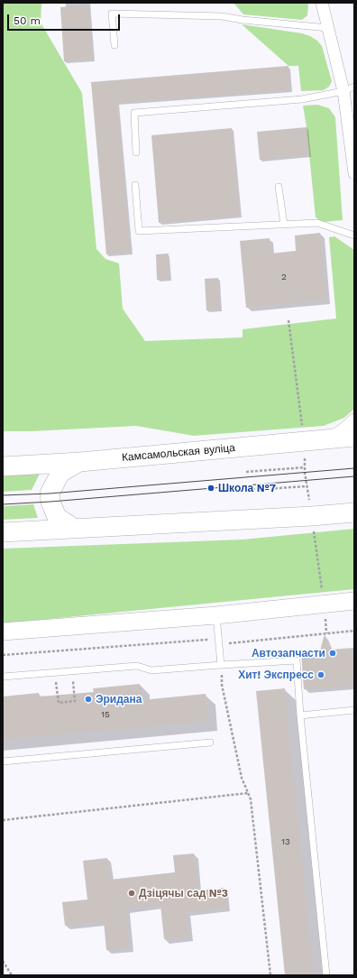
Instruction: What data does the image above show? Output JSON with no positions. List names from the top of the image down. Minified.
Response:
{"streets":{"main road":["Камсамольская вуліца"]},"places":["Школа №7","Автозапчасти","Хит! Экспресс","Эридана","Дзіцячы сад №3"],"house_numbers":["2","15","13"],"scale_bar":"50 m"}
